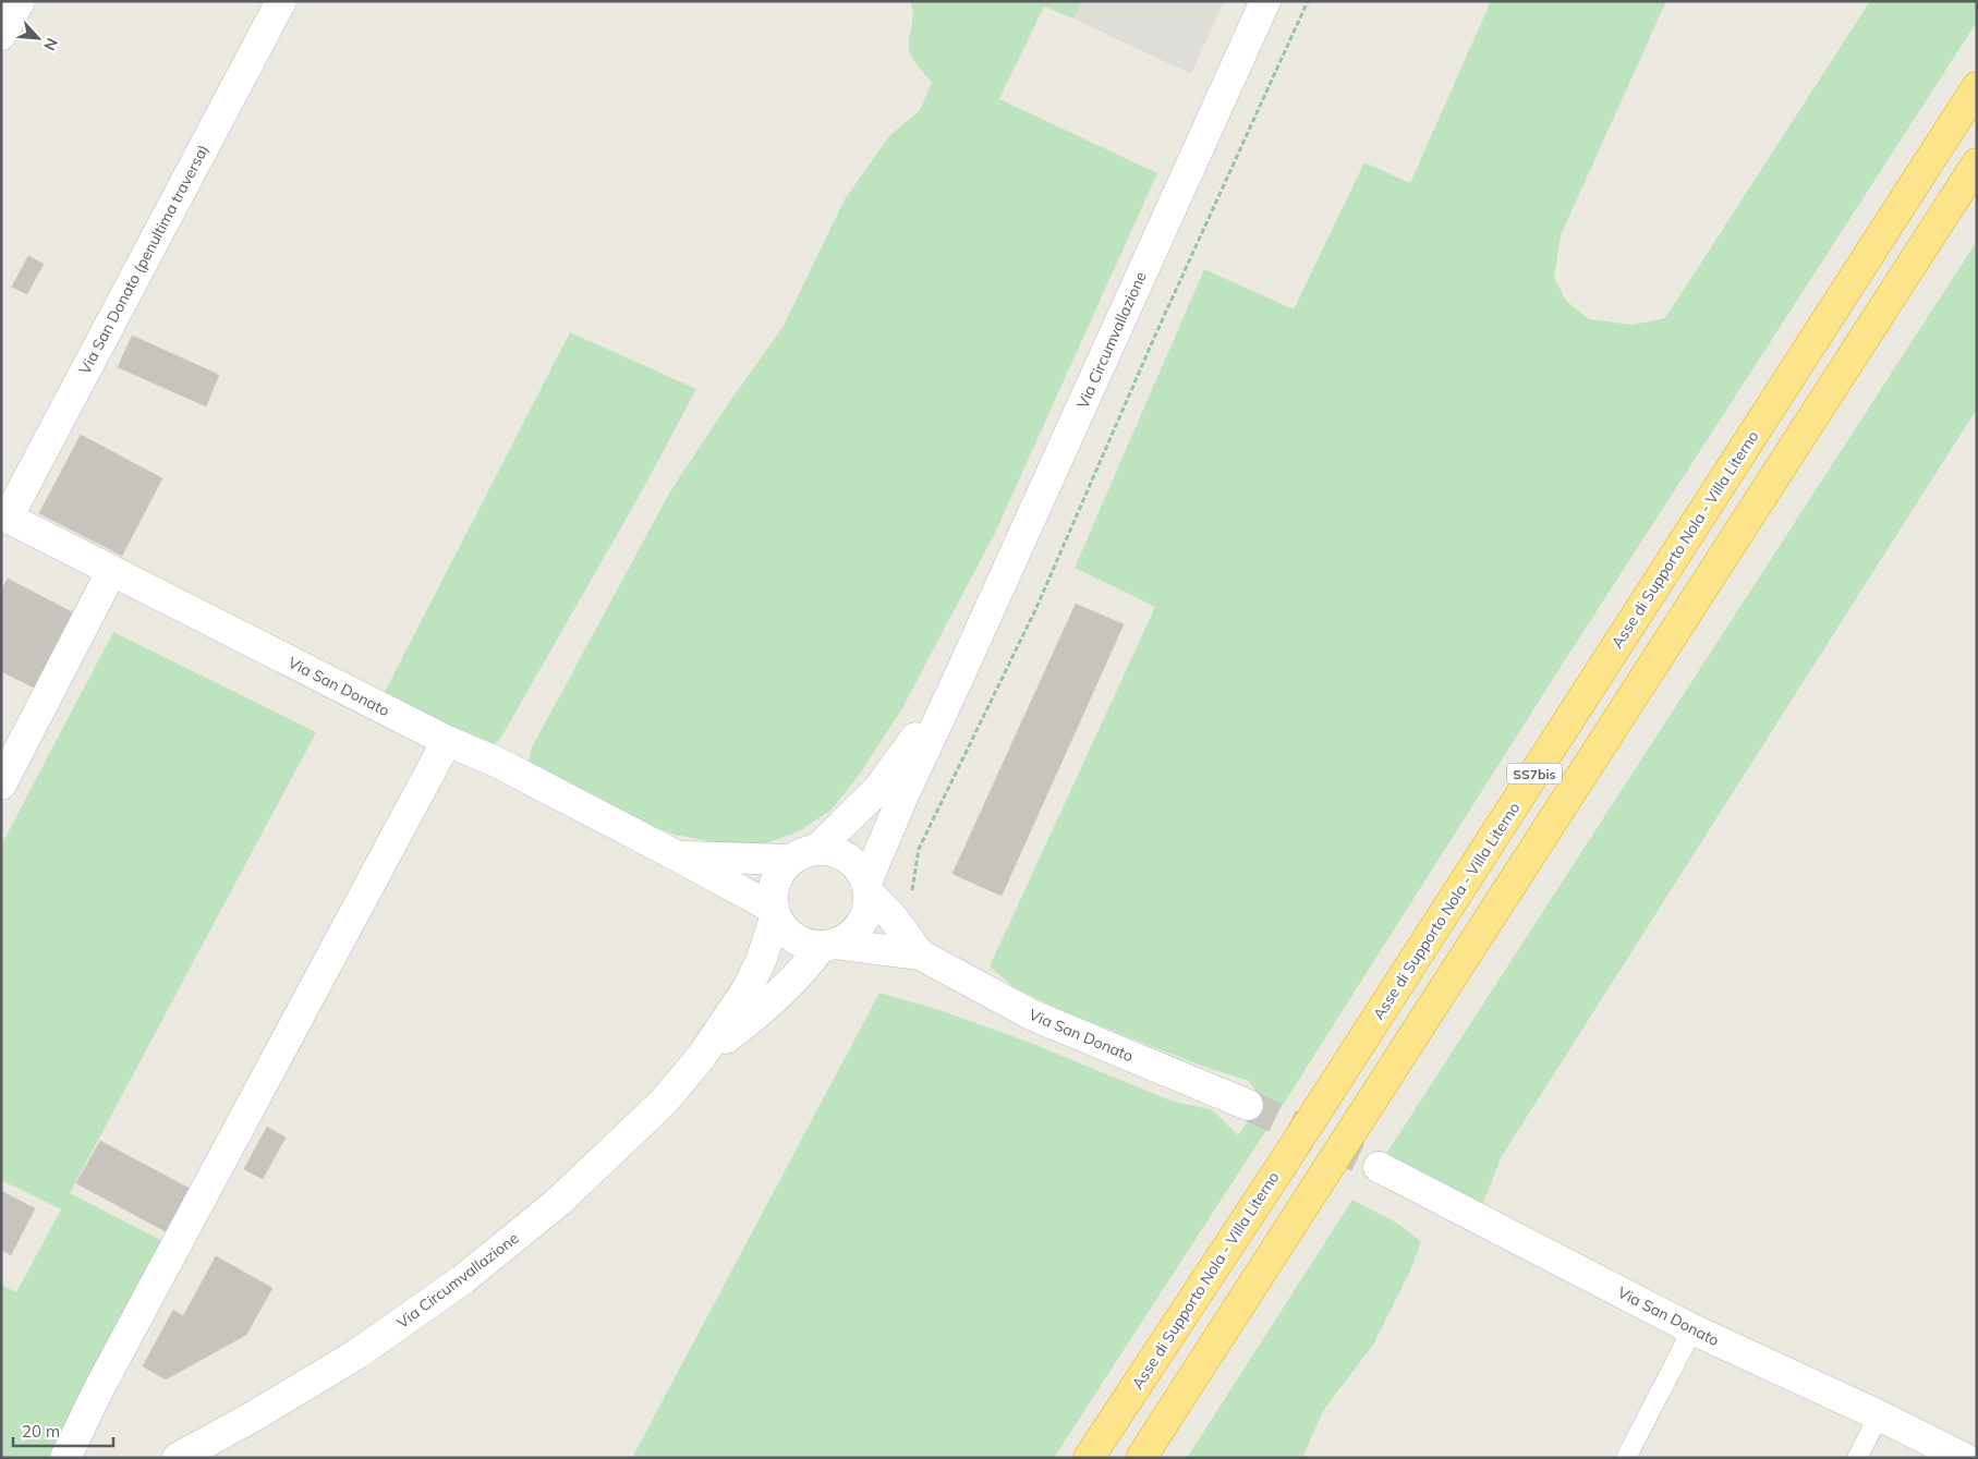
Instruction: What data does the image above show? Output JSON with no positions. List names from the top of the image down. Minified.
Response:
{"streets":{"highway":["Asse di Supporto Nola - Villa Literno","SS7bis"],"street":["Via San Donato (penultima traversa)","Via Circumvallazione","Via San Donato"]},"crossings":[["Via San Donato (penultima traversa)","Via San Donato"]],"scale_bar":"20 m","north":"bottom right"}
